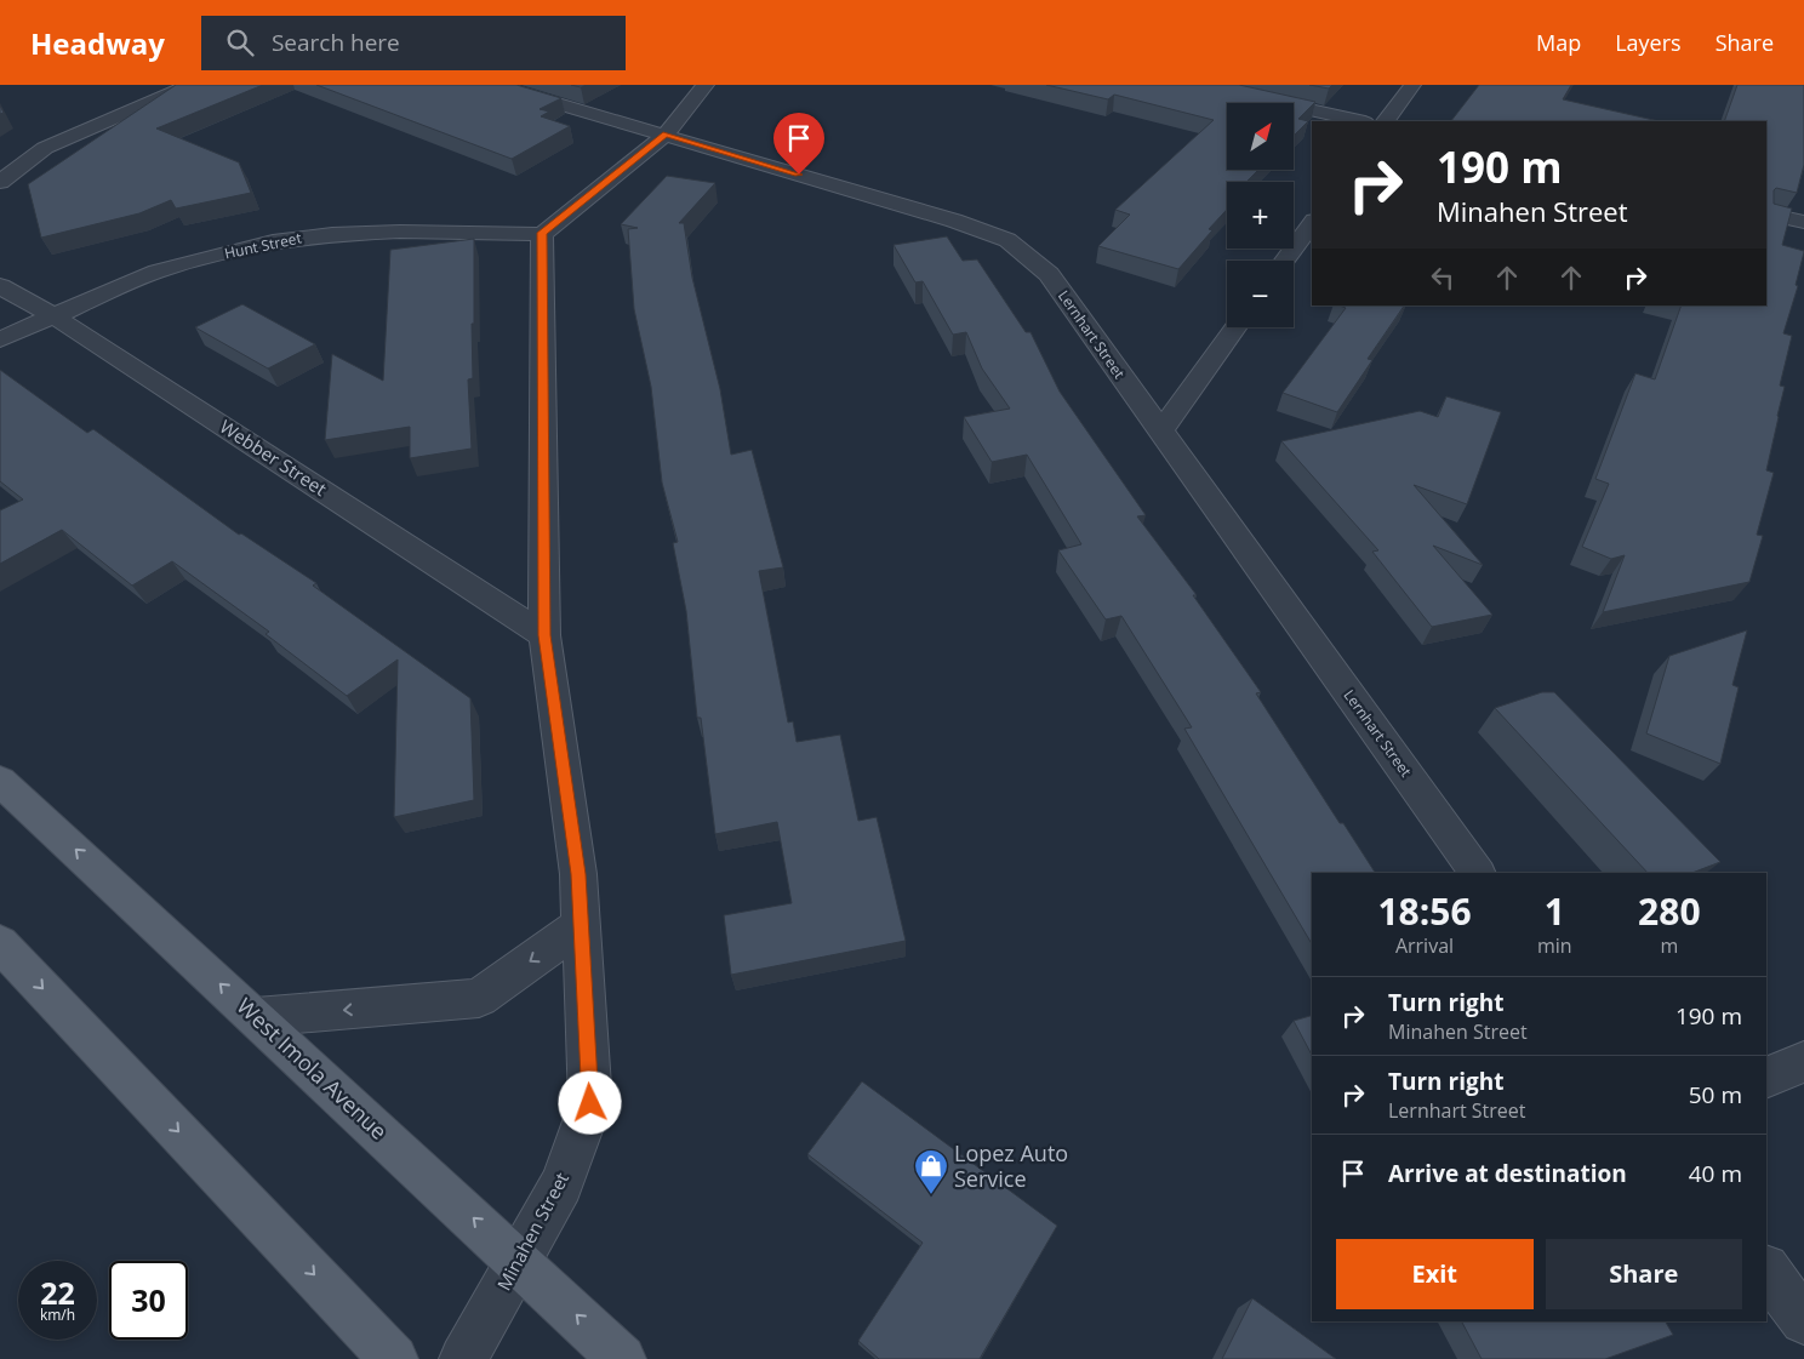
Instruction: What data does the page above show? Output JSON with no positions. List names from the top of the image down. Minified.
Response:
{"streets":{"main road":["West Imola Avenue"],"street":["Hunt Street","Lernhart Street","Webber Street","Minahen Street"]},"crossings":[["Hunt Street","Webber Street"],["Hunt Street","Minahen Street"],["Webber Street","Minahen Street"],["West Imola Avenue","Minahen Street"]],"places":{"shop":["Lopez Auto Service"]},"north":"top right","page":{"header":"Headway","search":"Search here","nav":["Map","Layers","Share"],"map_buttons":["+","−"],"turn":["190 m","Minahen Street"],"eta":["18:56","Arrival","1","min","280","m"],"list":[{"name":"Turn right","note":"Minahen Street","value":"190 m"},{"name":"Turn right","note":"Lernhart Street","value":"50 m"},{"name":"Arrive at destination","value":"40 m"}],"buttons":["Exit","Share"],"speed":"22 km/h","limit":"30"}}
